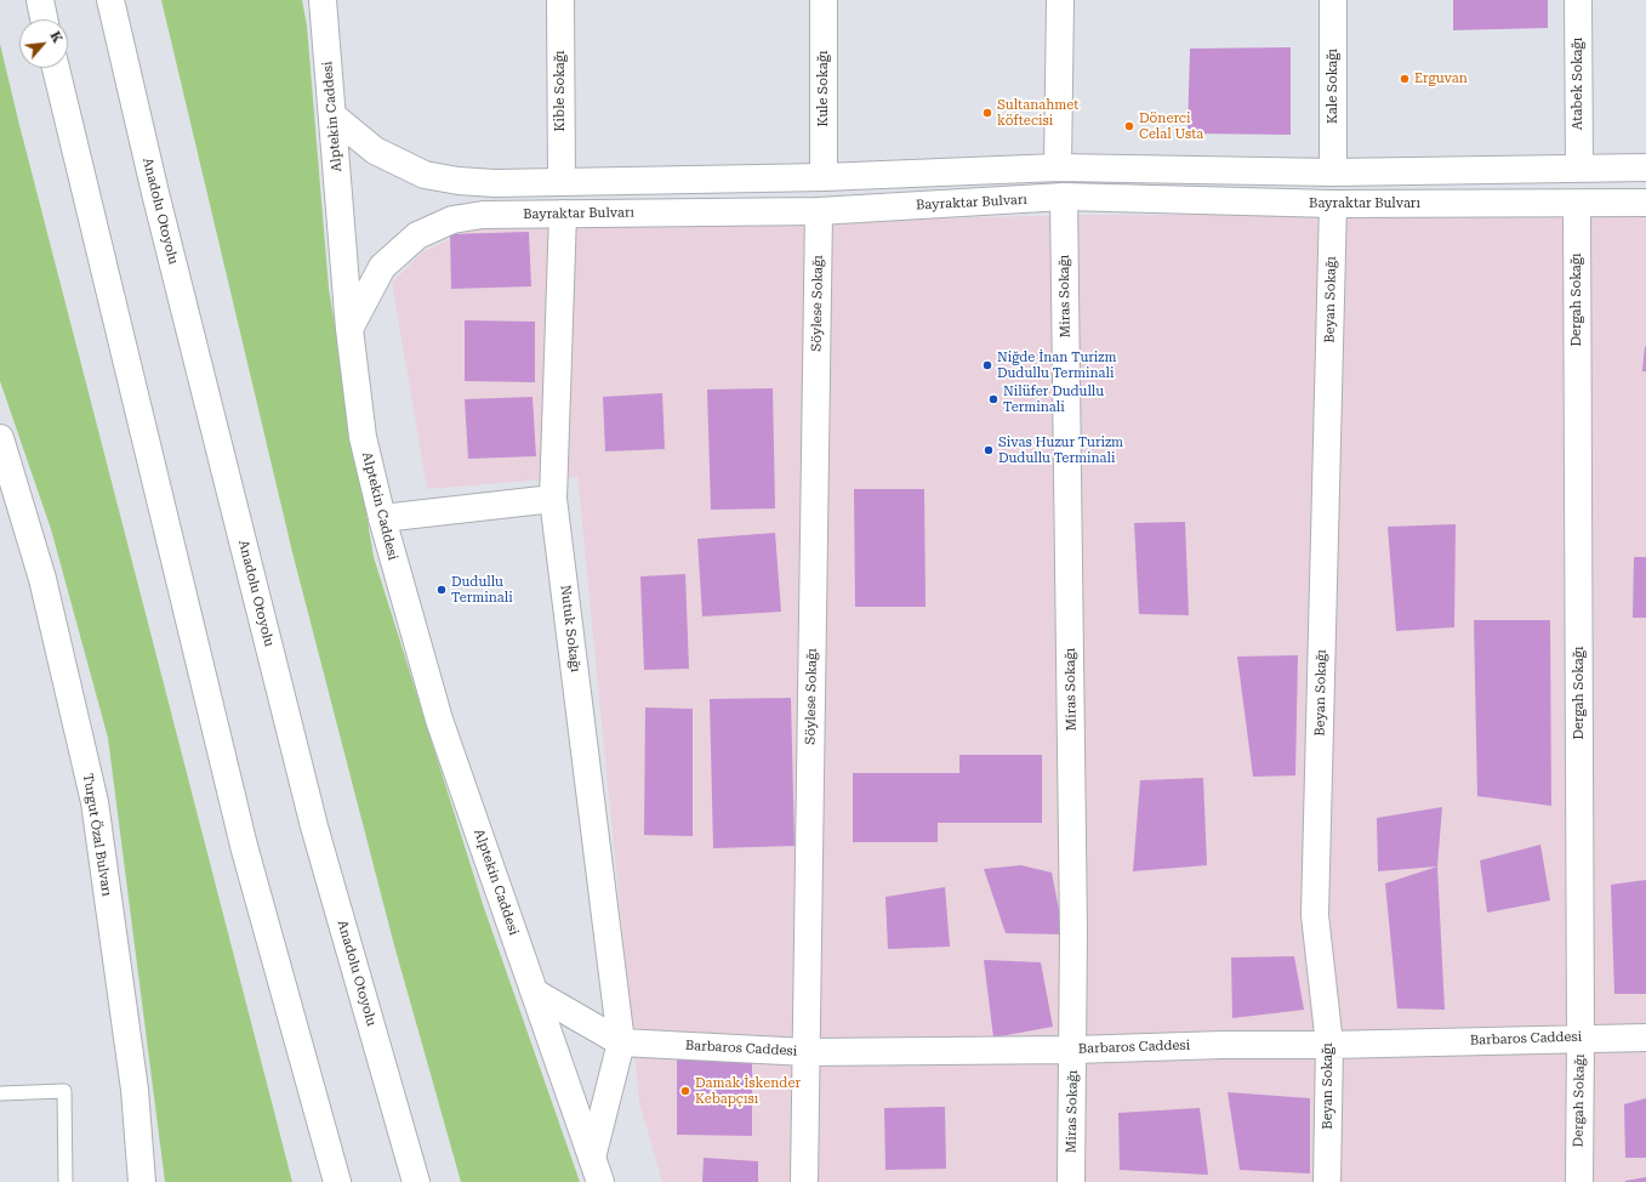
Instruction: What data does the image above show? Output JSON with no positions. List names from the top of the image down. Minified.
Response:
{"streets":{"main road":["Atabek Sokağı","Kale Sokağı","Kule Sokağı","Kible Sokağı","Alptekin Caddesi","Bayraktar Bulvarı","Anadolu Otoyolu","Miras Sokağı","Beyan Sokağı","Dergah Sokağı","Söylese Sokağı","Nutuk Sokağı","Turgut Özal Bulvarı","Barbaros Caddesi"]},"crossings":[["Alptekin Caddesi","Bayraktar Bulvarı"],["Bayraktar Bulvarı","Miras Sokağı"],["Bayraktar Bulvarı","Beyan Sokağı"],["Bayraktar Bulvarı","Dergah Sokağı"],["Bayraktar Bulvarı","Söylese Sokağı"],["Bayraktar Bulvarı","Nutuk Sokağı"],["Miras Sokağı","Barbaros Caddesi"],["Beyan Sokağı","Barbaros Caddesi"],["Dergah Sokağı","Barbaros Caddesi"],["Söylese Sokağı","Barbaros Caddesi"],["Nutuk Sokağı","Barbaros Caddesi"]],"places":["Erguvan","Sultanahmet köftecisi","Dönerci Celal Usta","Niğde İnan Turizm Dudullu Terminali","Nilüfer Dudullu Terminali","Sivas Huzur Turizm Dudullu Terminali","Dudullu Terminali","Damak İskender Kebapçısı"],"north":"top right"}
